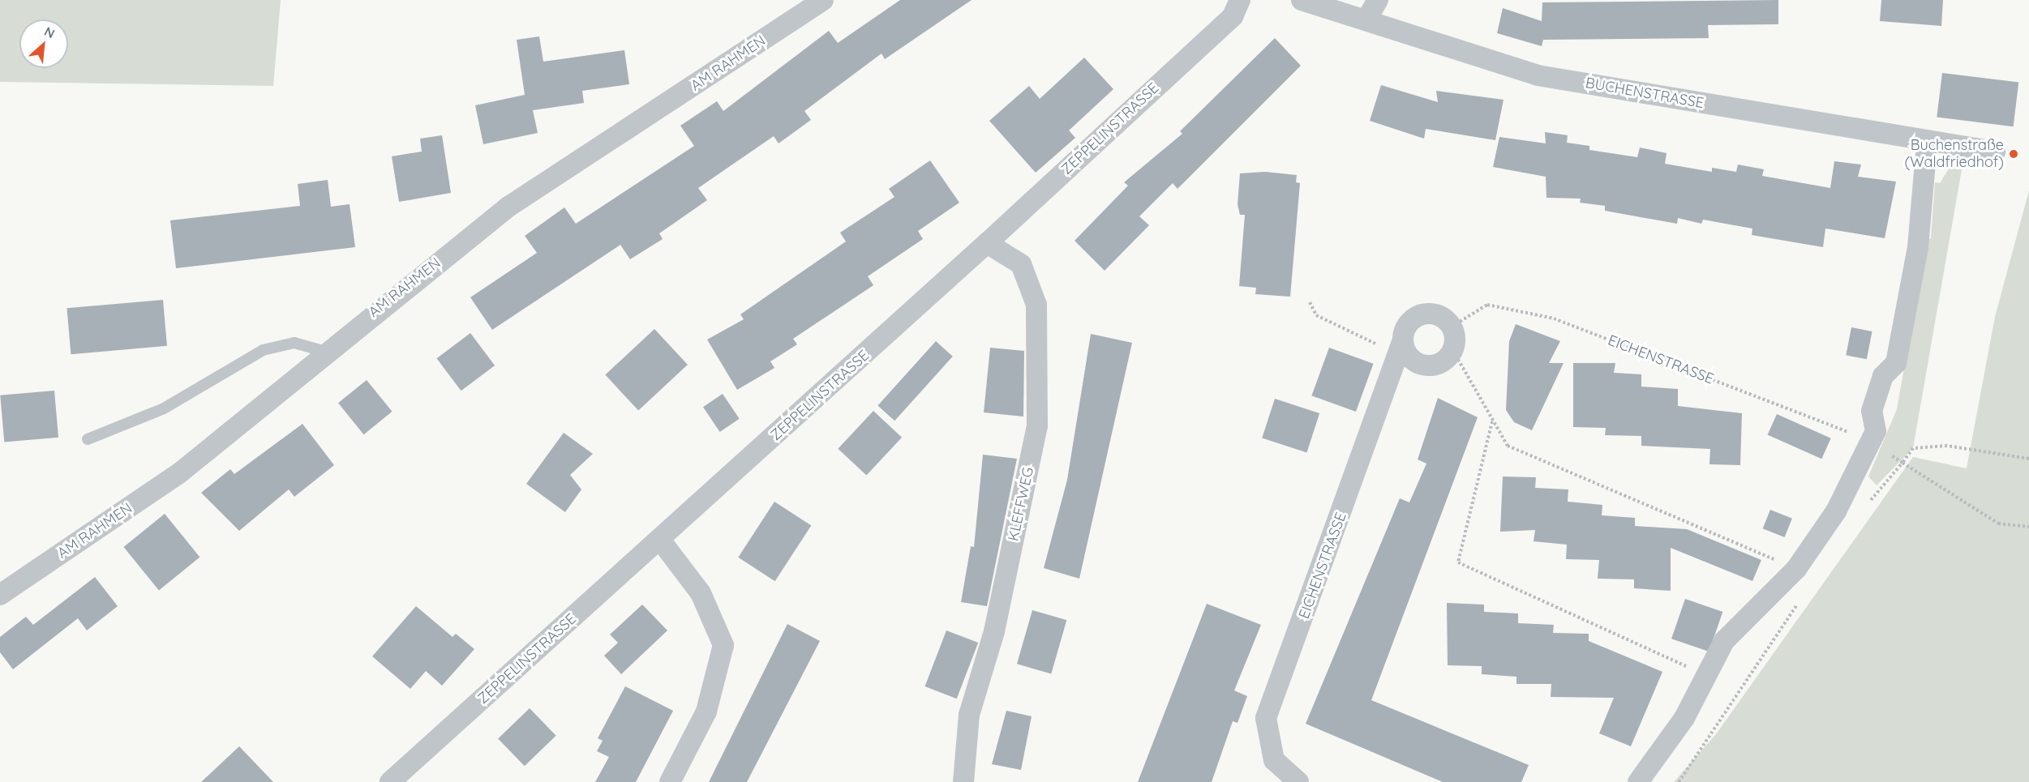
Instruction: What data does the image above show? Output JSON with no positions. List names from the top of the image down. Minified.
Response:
{"streets":{"street":["AM RAHMEN","BUCHENSTRASSE","ZEPPELINSTRASSE","EICHENSTRASSE","KLEFFWEG"]},"crossings":[["ZEPPELINSTRASSE","KLEFFWEG"]],"places":["Buchenstraße (Waldfriedhof)"],"north":"top right"}
